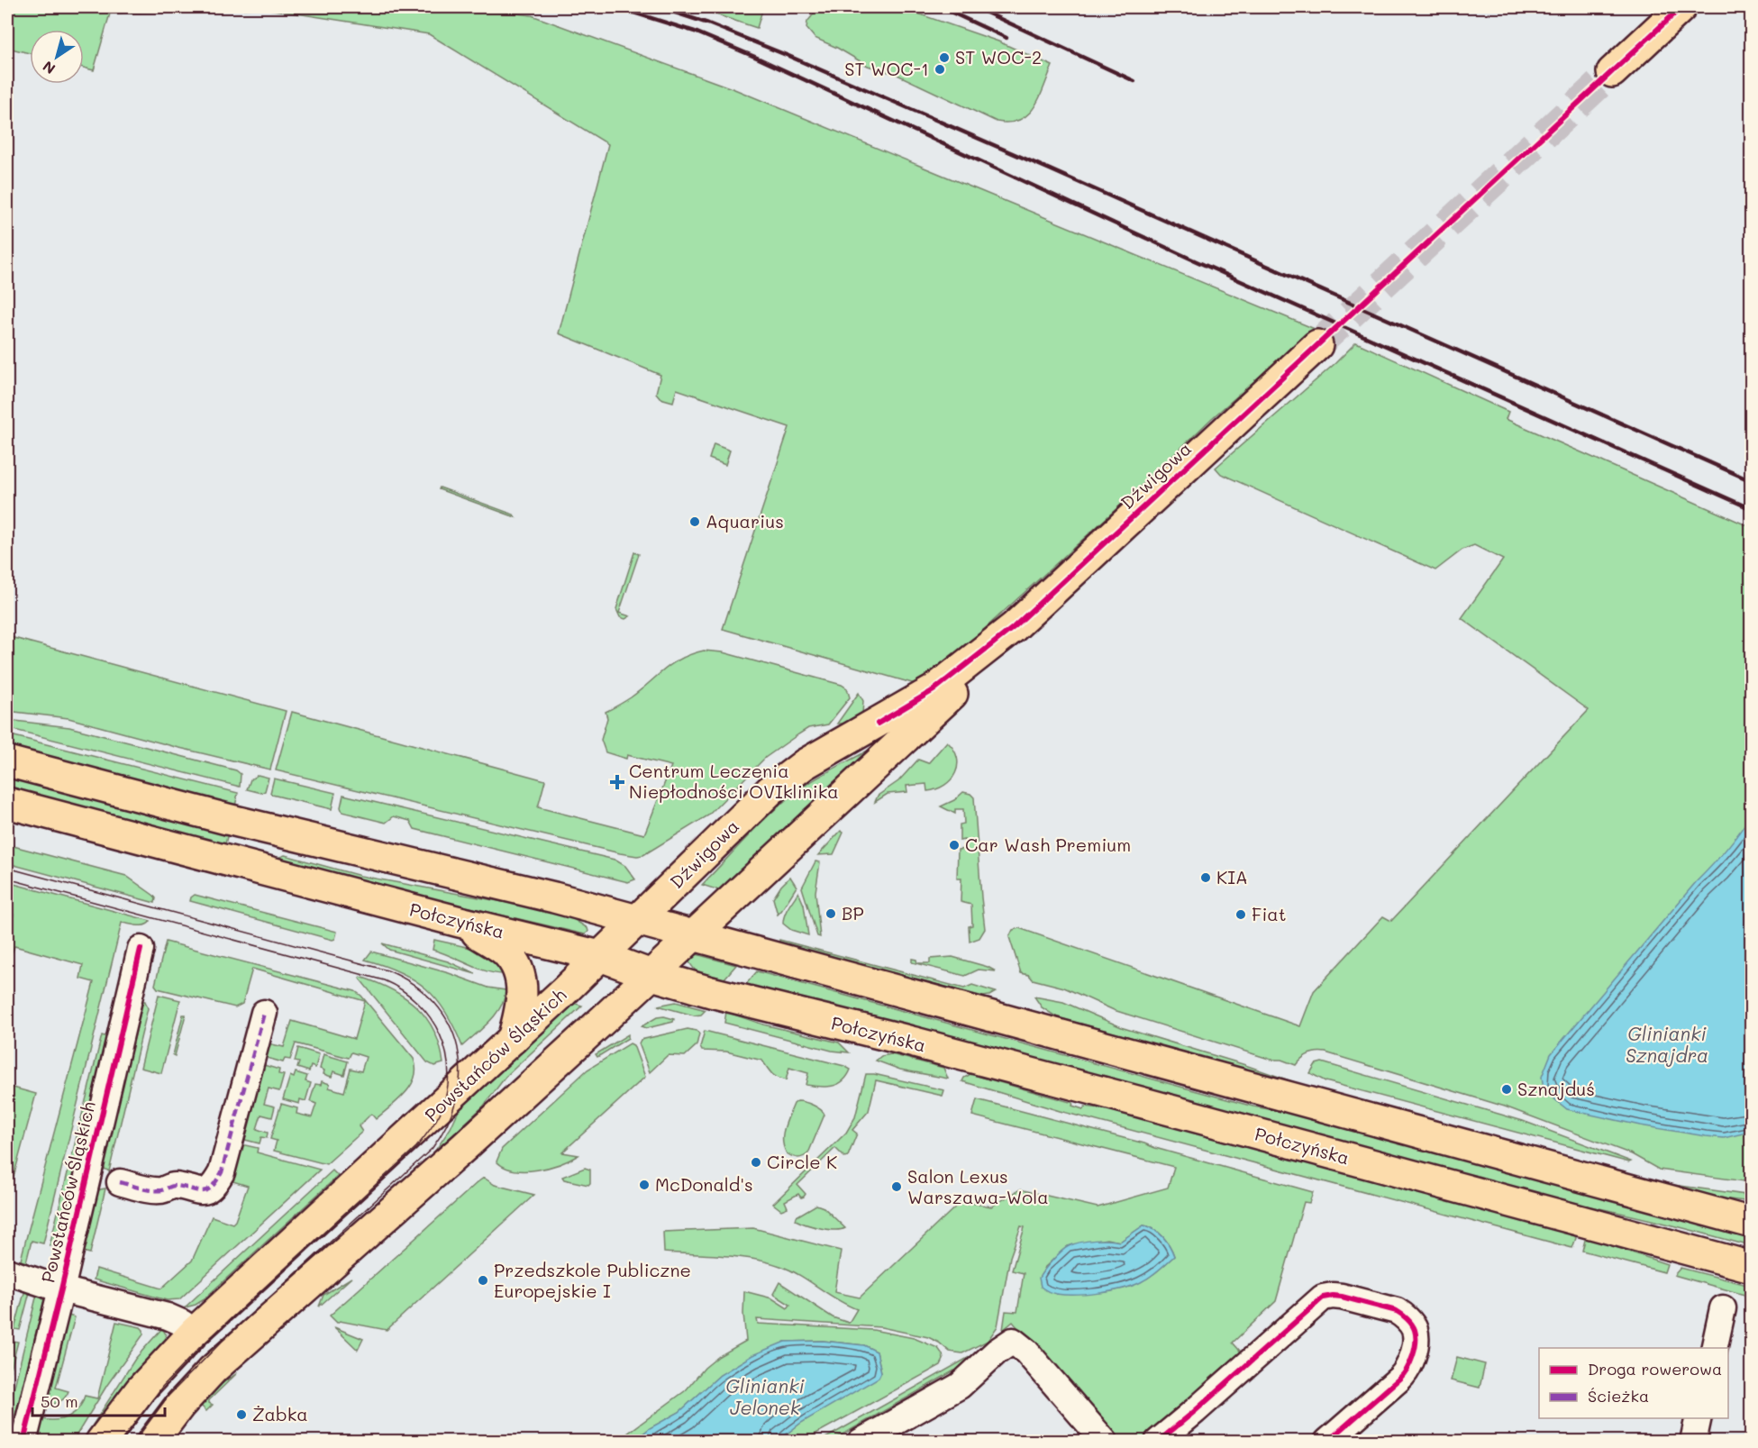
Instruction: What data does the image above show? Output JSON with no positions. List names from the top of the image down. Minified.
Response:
{"streets":{"main road":["Dźwigowa","Połczyńska","Powstańców Śląskich"]},"crossings":[["Dźwigowa","Powstańców Śląskich"],["Połczyńska","Powstańców Śląskich"]],"water":["Glinianki Sznajdra","Glinianki Jelonek"],"places":{"other":["ST WOC-2","ST WOC-1","Aquarius","Car Wash Premium","KIA","BP","Fiat","Sznajduś","Circle K","McDonald's","Salon Lexus Warszawa-Wola","Przedszkole Publiczne Europejskie I","Żabka"],"health":["Centrum Leczenia Niepłodności OVIklinika"]},"legend":["Droga rowerowa","Ścieżka"],"scale_bar":"50 m","north":"bottom left"}
